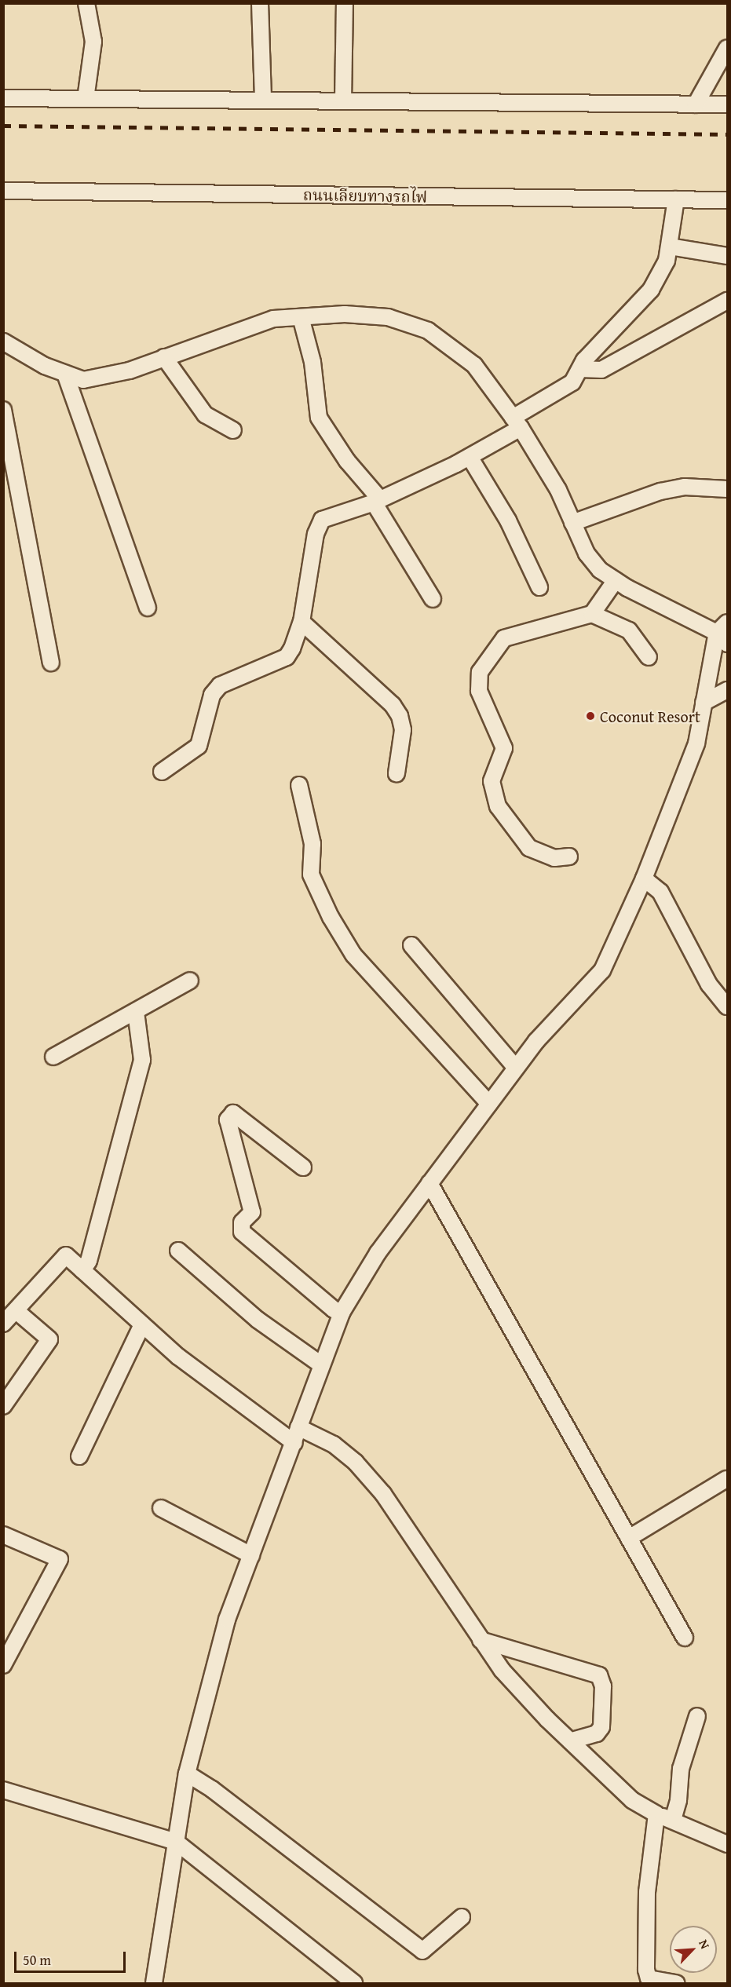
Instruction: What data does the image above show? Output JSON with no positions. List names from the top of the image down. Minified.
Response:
{"streets":{"street":["ถนนเลียบทางรถไฟ"]},"places":["Coconut Resort"],"scale_bar":"50 m","north":"top right"}
